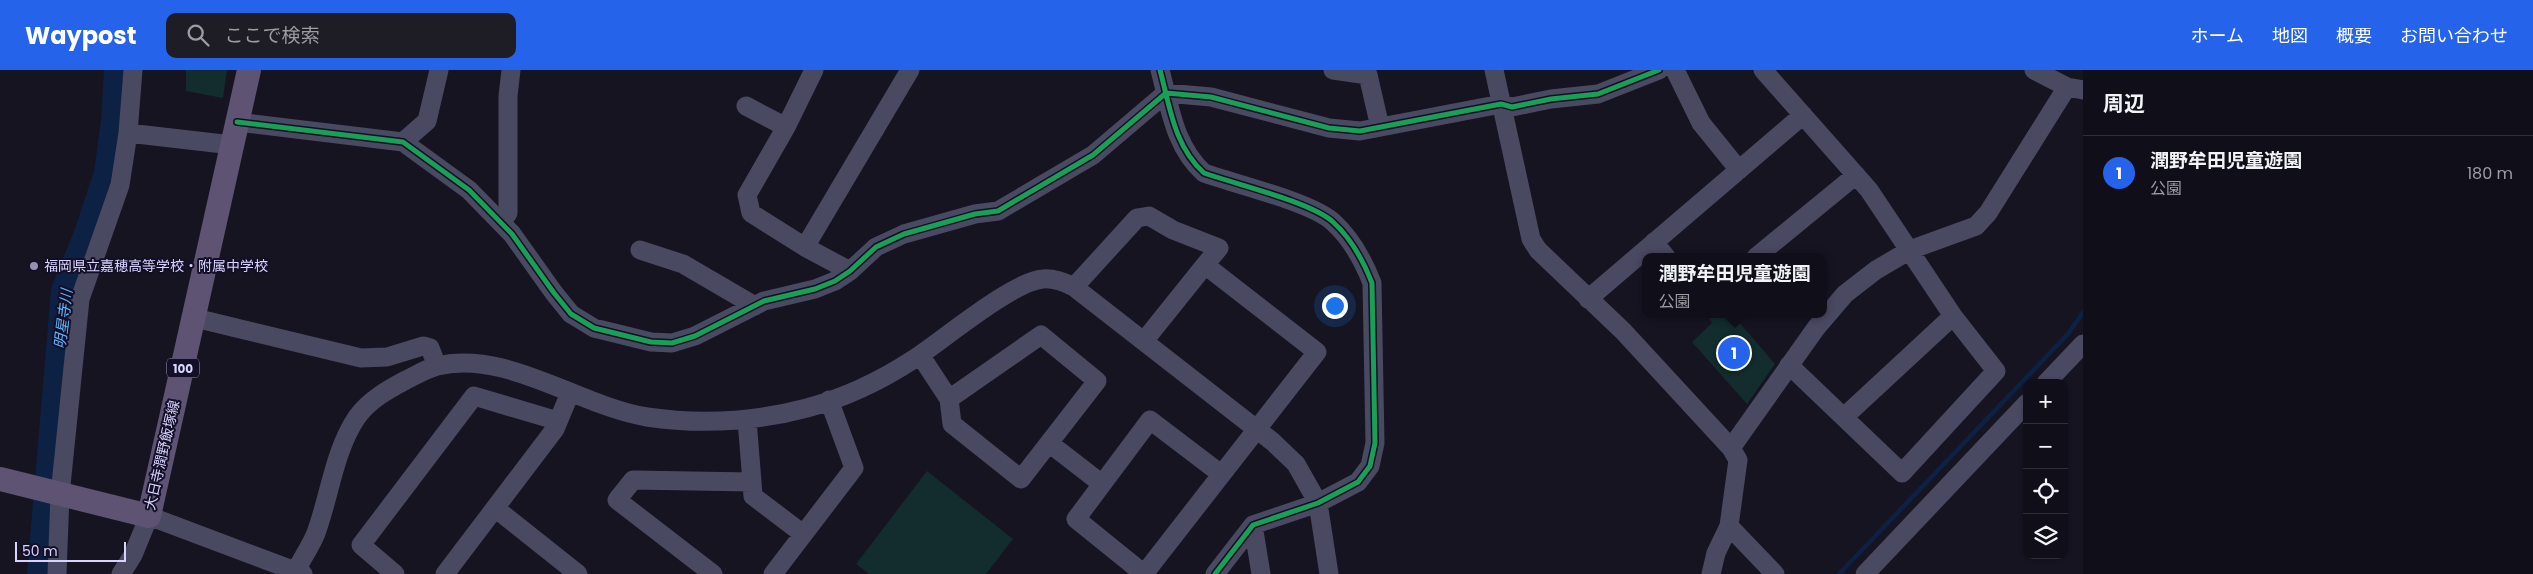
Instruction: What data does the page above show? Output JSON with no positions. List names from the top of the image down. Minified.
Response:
{"streets":{"main road":["100","大日寺潤野飯塚線"]},"water":["明星寺川"],"places":["福岡県立嘉穂高等学校・附属中学校"],"scale_bar":"50 m","page":{"header":"Waypost","search":"ここで検索","nav":["ホーム","地図","概要","お問い合わせ"],"heading":"周辺","list":[{"mark":"1","name":"潤野牟田児童遊園","note":"公園","value":"180 m"}],"popup":["潤野牟田児童遊園","公園"],"pins":"1","map_buttons":["+","−"],"scale":"50 m"}}
